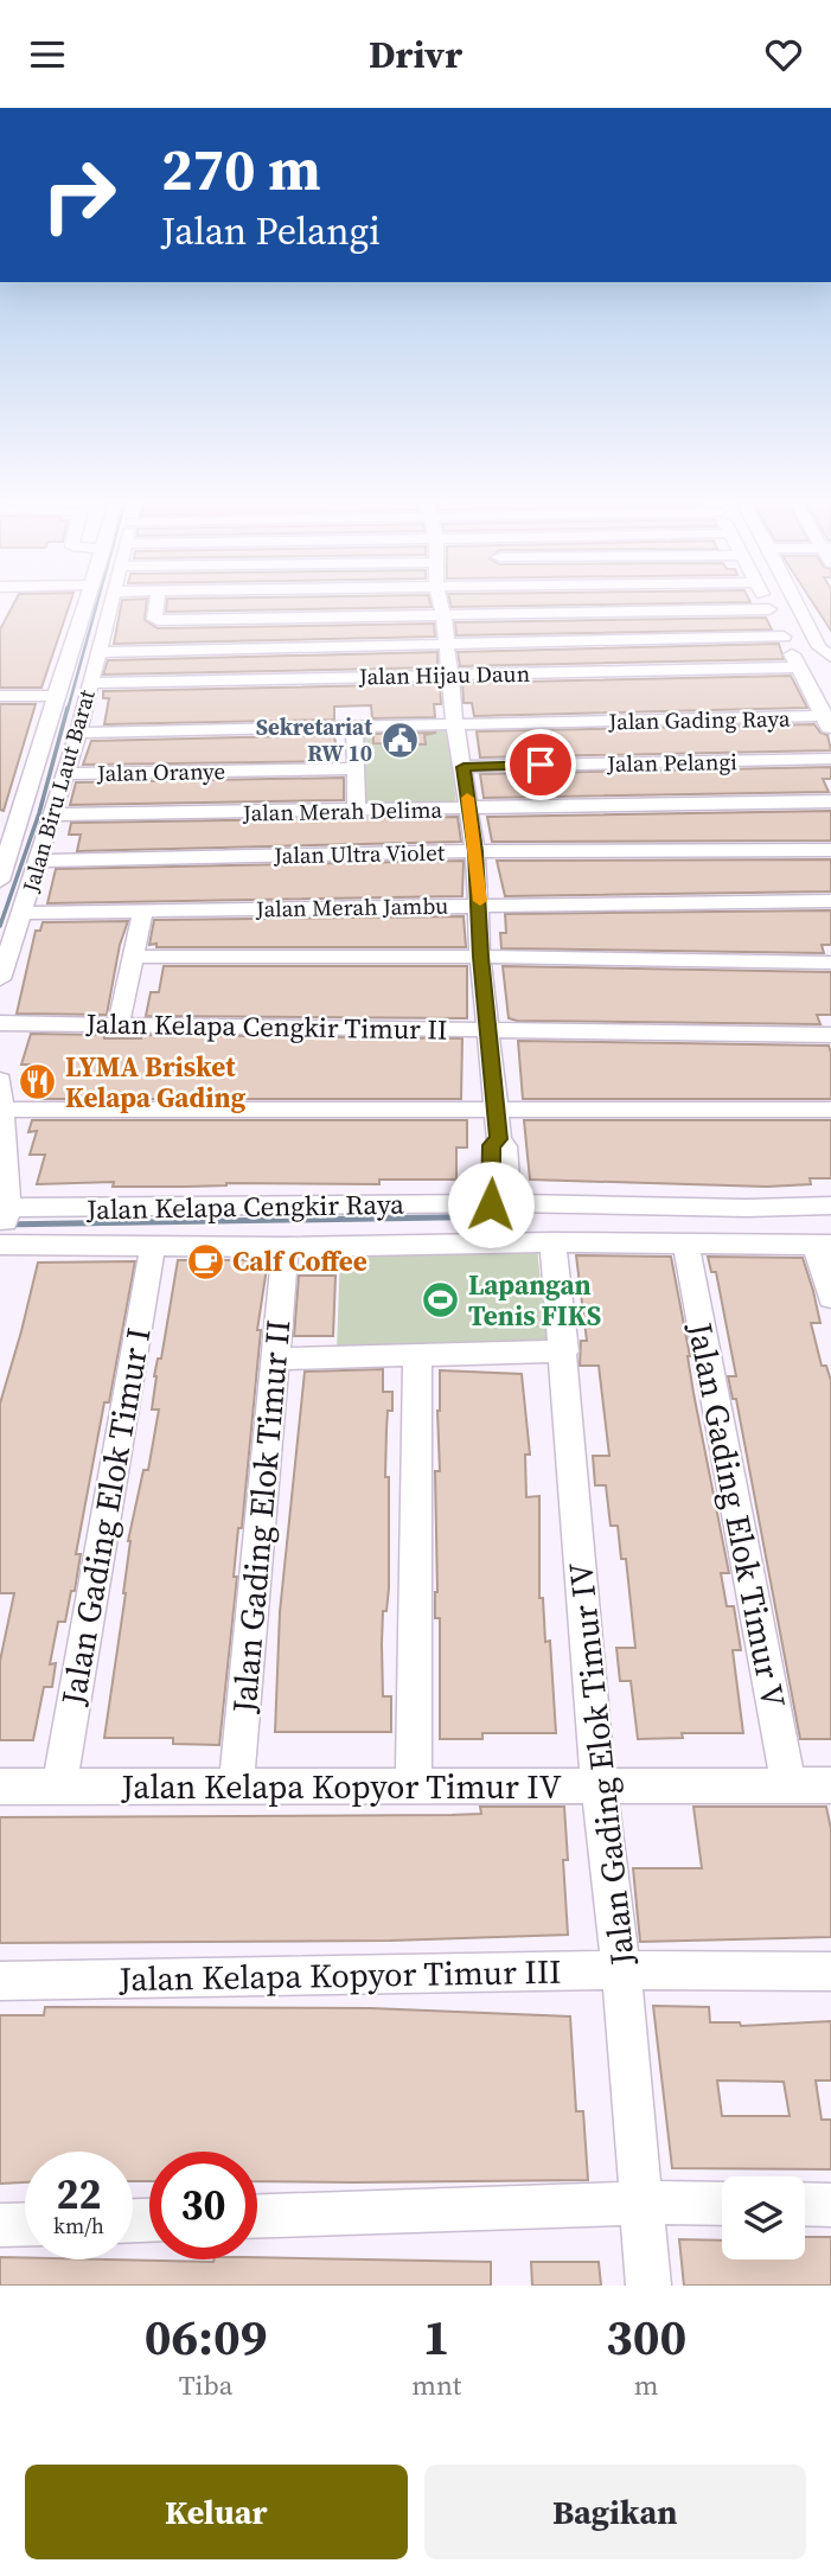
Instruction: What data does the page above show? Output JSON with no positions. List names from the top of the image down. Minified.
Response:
{"streets":{"street":["Jalan Hijau Daun","Jalan Gading Raya","Jalan Pelangi","Jalan Oranye","Jalan Biru Laut Barat","Jalan Merah Delima","Jalan Ultra Violet","Jalan Merah Jambu","Jalan Kelapa Cengkir Timur II","Jalan Kelapa Cengkir Raya","Jalan Gading Elok Timur V","Jalan Gading Elok Timur I","Jalan Gading Elok Timur II","Jalan Gading Elok Timur IV","Jalan Kelapa Kopyor Timur IV","Jalan Kelapa Kopyor Timur III"]},"crossings":[["Jalan Hijau Daun","Jalan Biru Laut Barat"],["Jalan Gading Raya","Jalan Biru Laut Barat"],["Jalan Oranye","Jalan Biru Laut Barat"],["Jalan Biru Laut Barat","Jalan Merah Delima"],["Jalan Biru Laut Barat","Jalan Ultra Violet"],["Jalan Biru Laut Barat","Jalan Merah Jambu"],["Jalan Kelapa Cengkir Raya","Jalan Gading Elok Timur V"],["Jalan Kelapa Cengkir Raya","Jalan Gading Elok Timur I"],["Jalan Kelapa Cengkir Raya","Jalan Gading Elok Timur II"],["Jalan Kelapa Cengkir Raya","Jalan Gading Elok Timur IV"],["Jalan Gading Elok Timur V","Jalan Kelapa Kopyor Timur IV"],["Jalan Gading Elok Timur I","Jalan Kelapa Kopyor Timur IV"],["Jalan Gading Elok Timur II","Jalan Kelapa Kopyor Timur IV"],["Jalan Gading Elok Timur IV","Jalan Kelapa Kopyor Timur IV"],["Jalan Gading Elok Timur IV","Jalan Kelapa Kopyor Timur III"]],"places":{"public building":["Sekretariat RW 10"],"restaurant":["LYMA Brisket Kelapa Gading"],"cafe":["Calf Coffee"],"sports":["Lapangan Tenis FIKS"]},"page":{"header":"Drivr","turn":["270 m","Jalan Pelangi"],"speed":"22 km/h","limit":"30","eta":["06:09","Tiba","1","mnt","300","m"],"buttons":["Keluar","Bagikan"]}}
